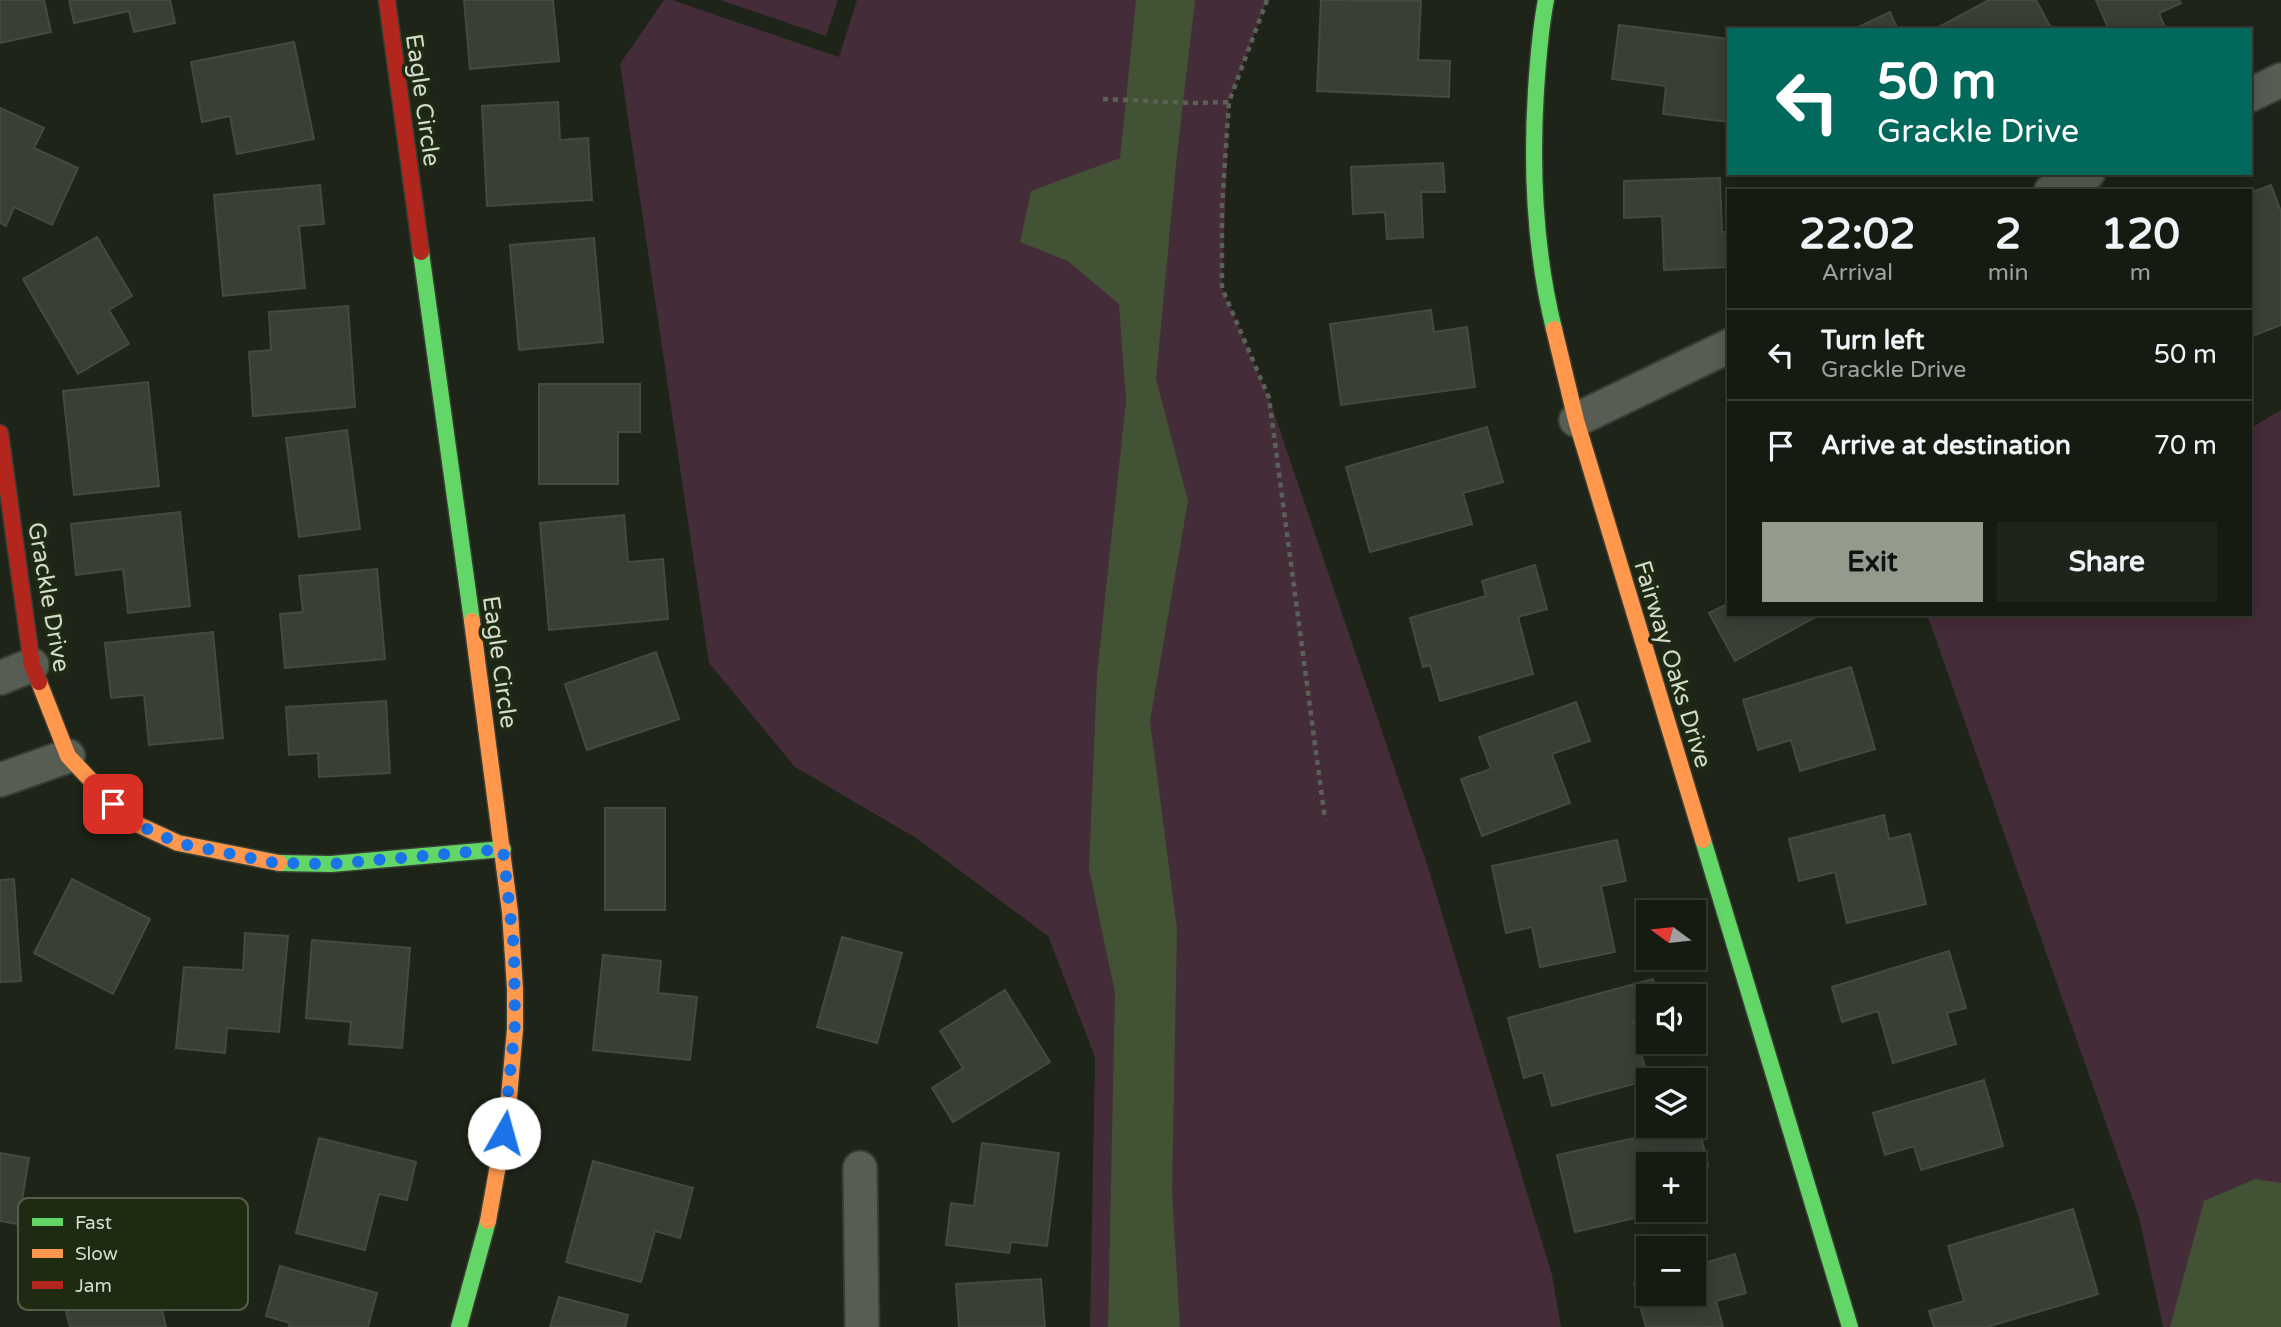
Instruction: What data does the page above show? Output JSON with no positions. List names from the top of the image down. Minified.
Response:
{"streets":{"street":["Eagle Circle","Grackle Drive","Fairway Oaks Drive"]},"crossings":[["Eagle Circle","Grackle Drive"]],"legend":["Fast","Slow","Jam"],"north":"left","page":{"turn":["50 m","Grackle Drive"],"eta":["22:02","Arrival","2","min","120","m"],"list":[{"name":"Turn left","note":"Grackle Drive","value":"50 m"},{"name":"Arrive at destination","value":"70 m"}],"buttons":["Exit","Share"],"map_buttons":["+","−"]}}
